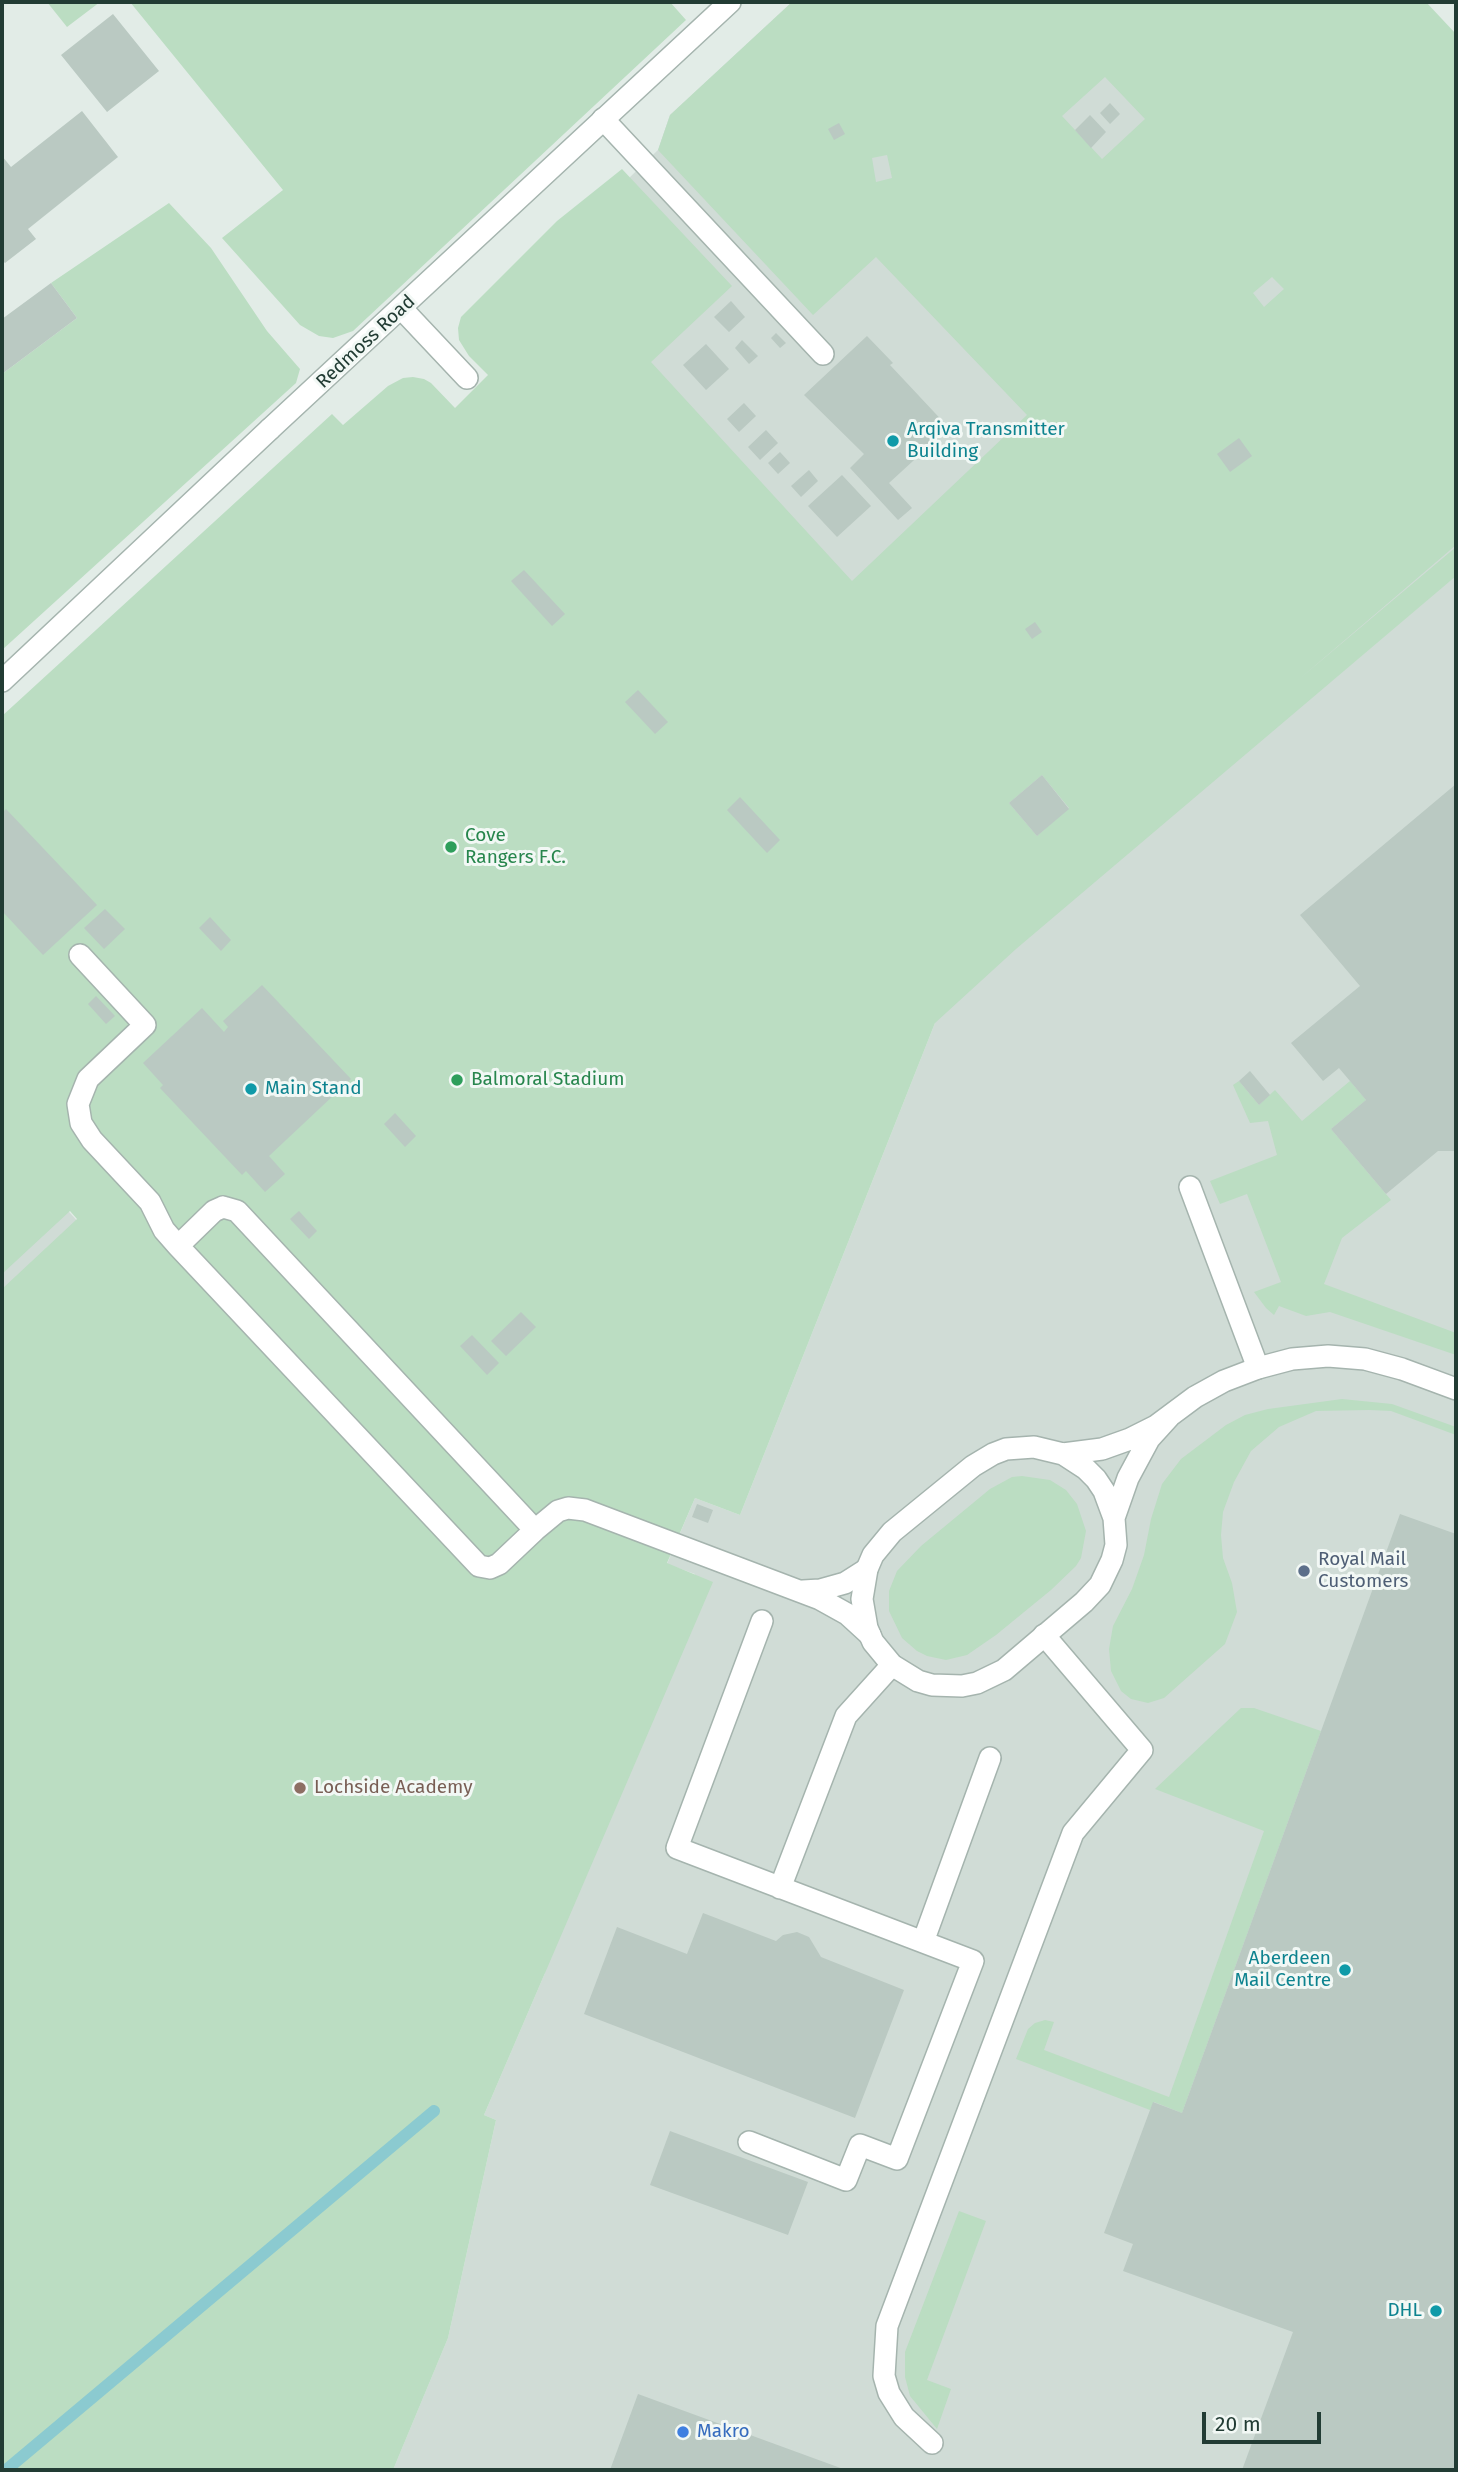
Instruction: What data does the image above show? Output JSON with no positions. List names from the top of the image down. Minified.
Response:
{"streets":{"street":["Redmoss Road"]},"places":["Arqiva Transmitter Building","Cove Rangers F.C.","Balmoral Stadium","Main Stand","Royal Mail Customers","Lochside Academy","Aberdeen Mail Centre","DHL","Makro"],"scale_bar":"20 m"}
